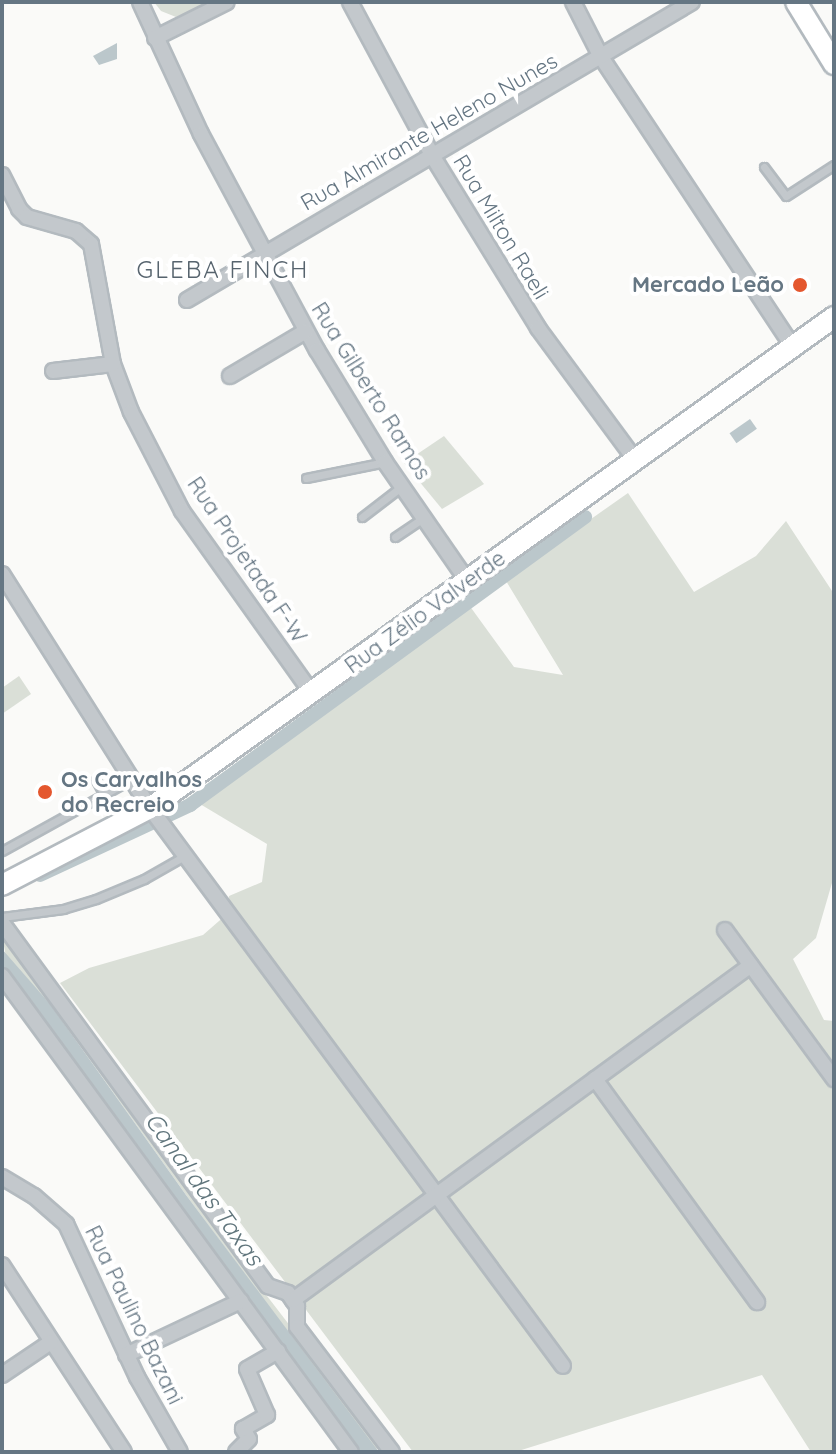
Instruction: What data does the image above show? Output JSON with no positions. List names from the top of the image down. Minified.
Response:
{"streets":{"street":["Rua Almirante Heleno Nunes","Rua Milton Raeli","Rua Gilberto Ramos","Rua Projetada F-W","Rua Zélio Valverde","Rua Paulino Bazani"]},"crossings":[["Rua Almirante Heleno Nunes","Rua Milton Raeli"],["Rua Almirante Heleno Nunes","Rua Gilberto Ramos"],["Rua Milton Raeli","Rua Zélio Valverde"],["Rua Gilberto Ramos","Rua Zélio Valverde"],["Rua Projetada F-W","Rua Zélio Valverde"]],"districts":["GLEBA FINCH"],"water":["Canal das Taxas"],"places":["Mercado Leão","Os Carvalhos do Recreio"]}
